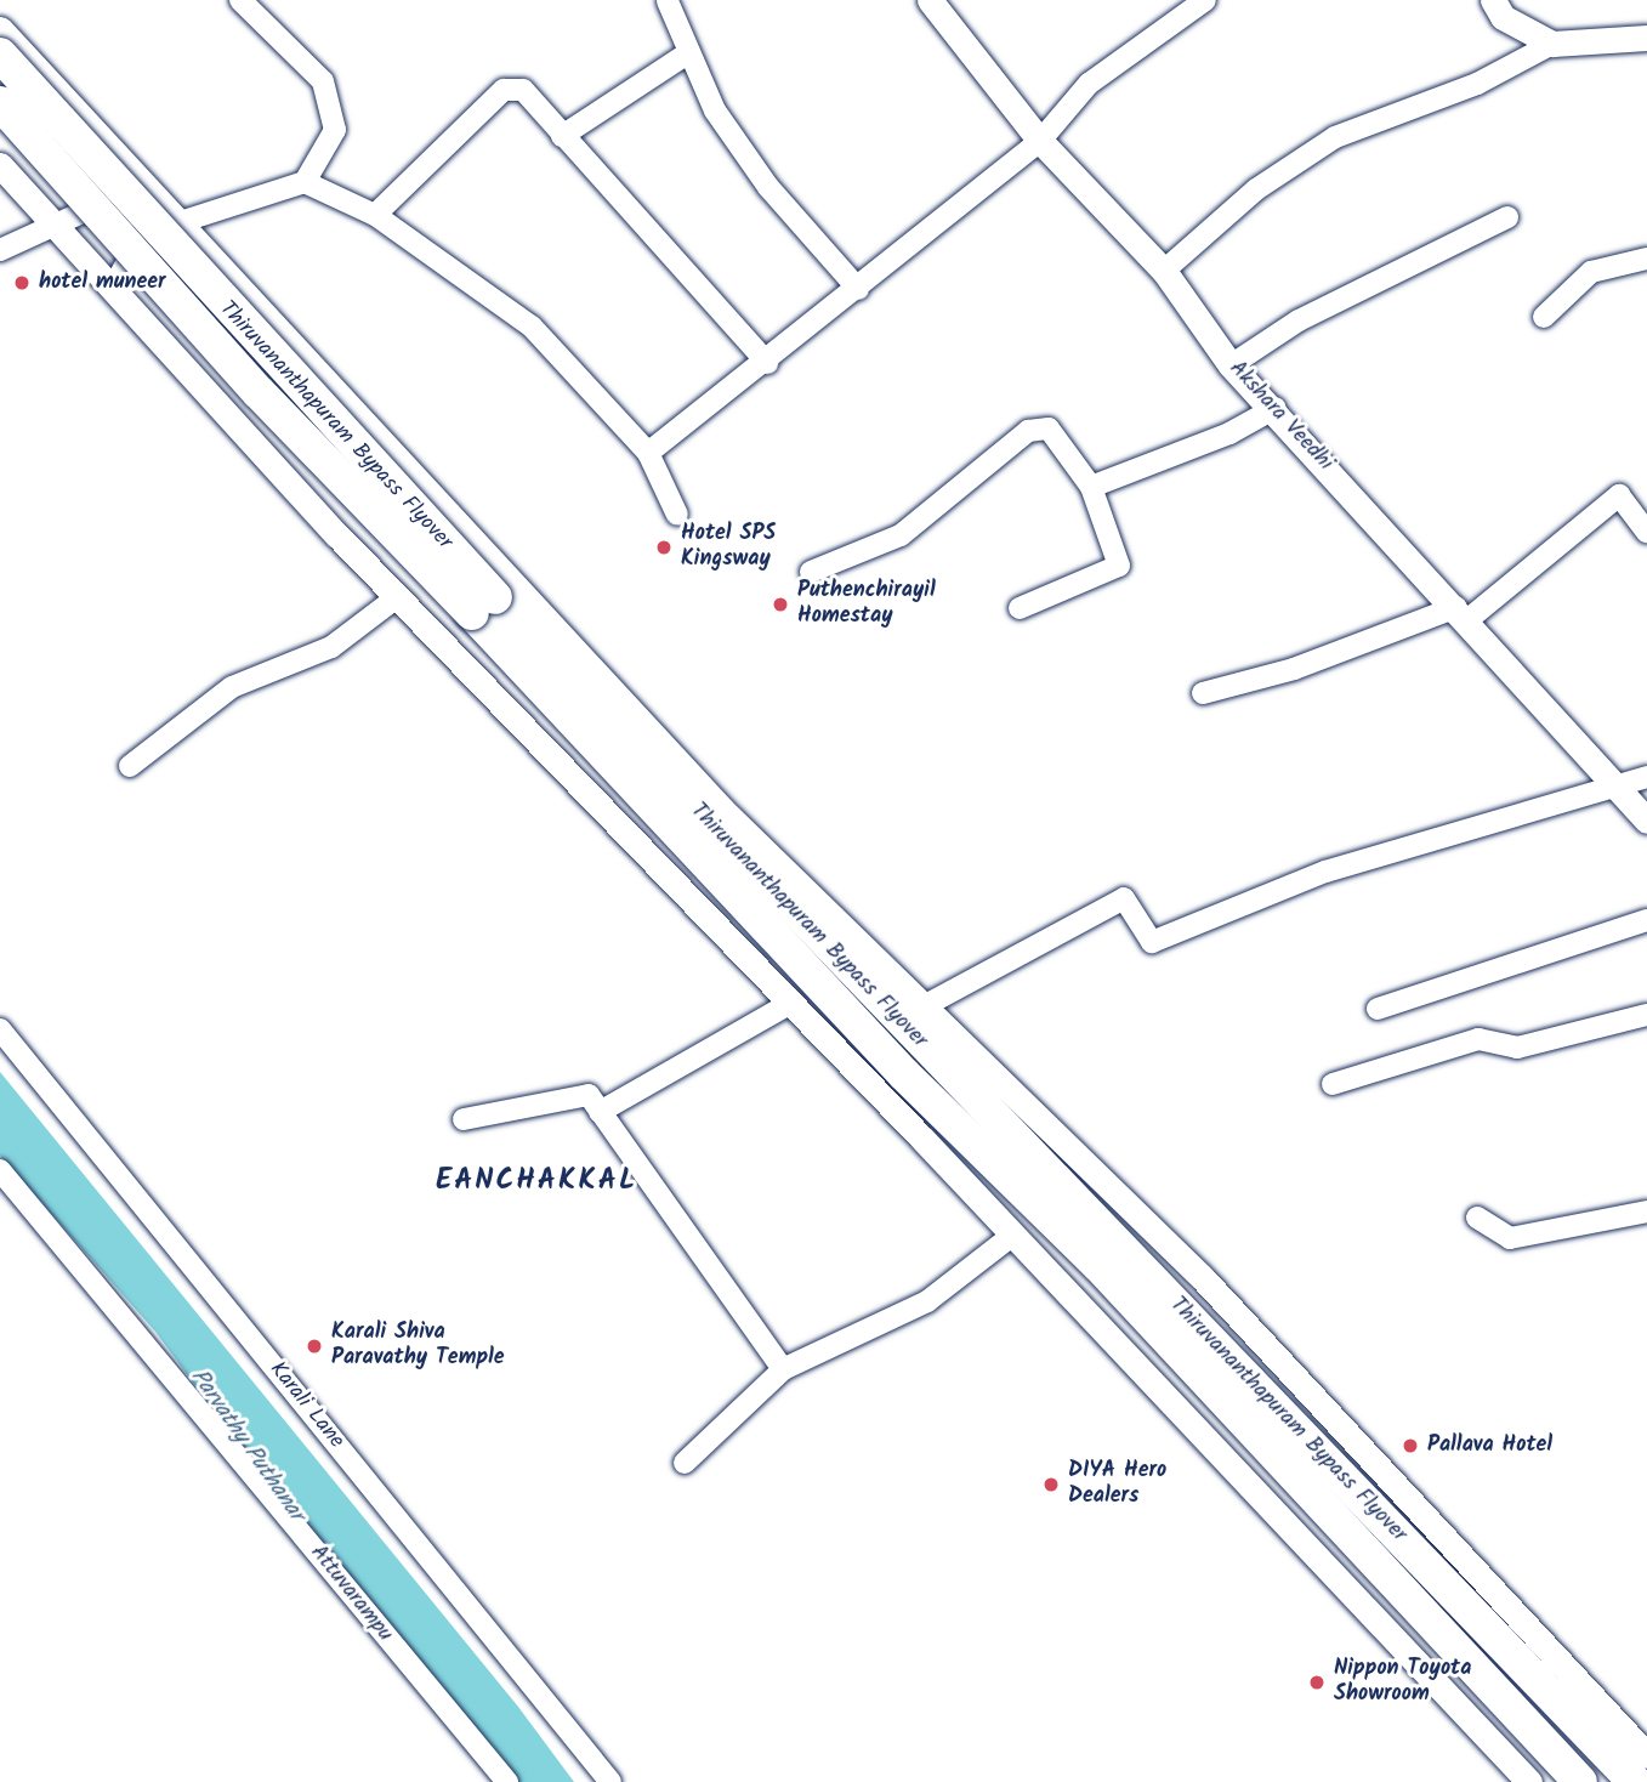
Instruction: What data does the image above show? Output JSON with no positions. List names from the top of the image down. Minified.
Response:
{"streets":{"highway":["Thiruvananthapuram Bypass Flyover"],"street":["Akshara Veedhi","Karali Lane","Attuvarampu"]},"districts":["EANCHAKKAL"],"water":["Parvathy Puthanar"],"places":["hotel muneer","Hotel SPS Kingsway","Puthenchirayil Homestay","Karali Shiva Paravathy Temple","Pallava Hotel","DIYA Hero Dealers","Nippon Toyota Showroom"]}
